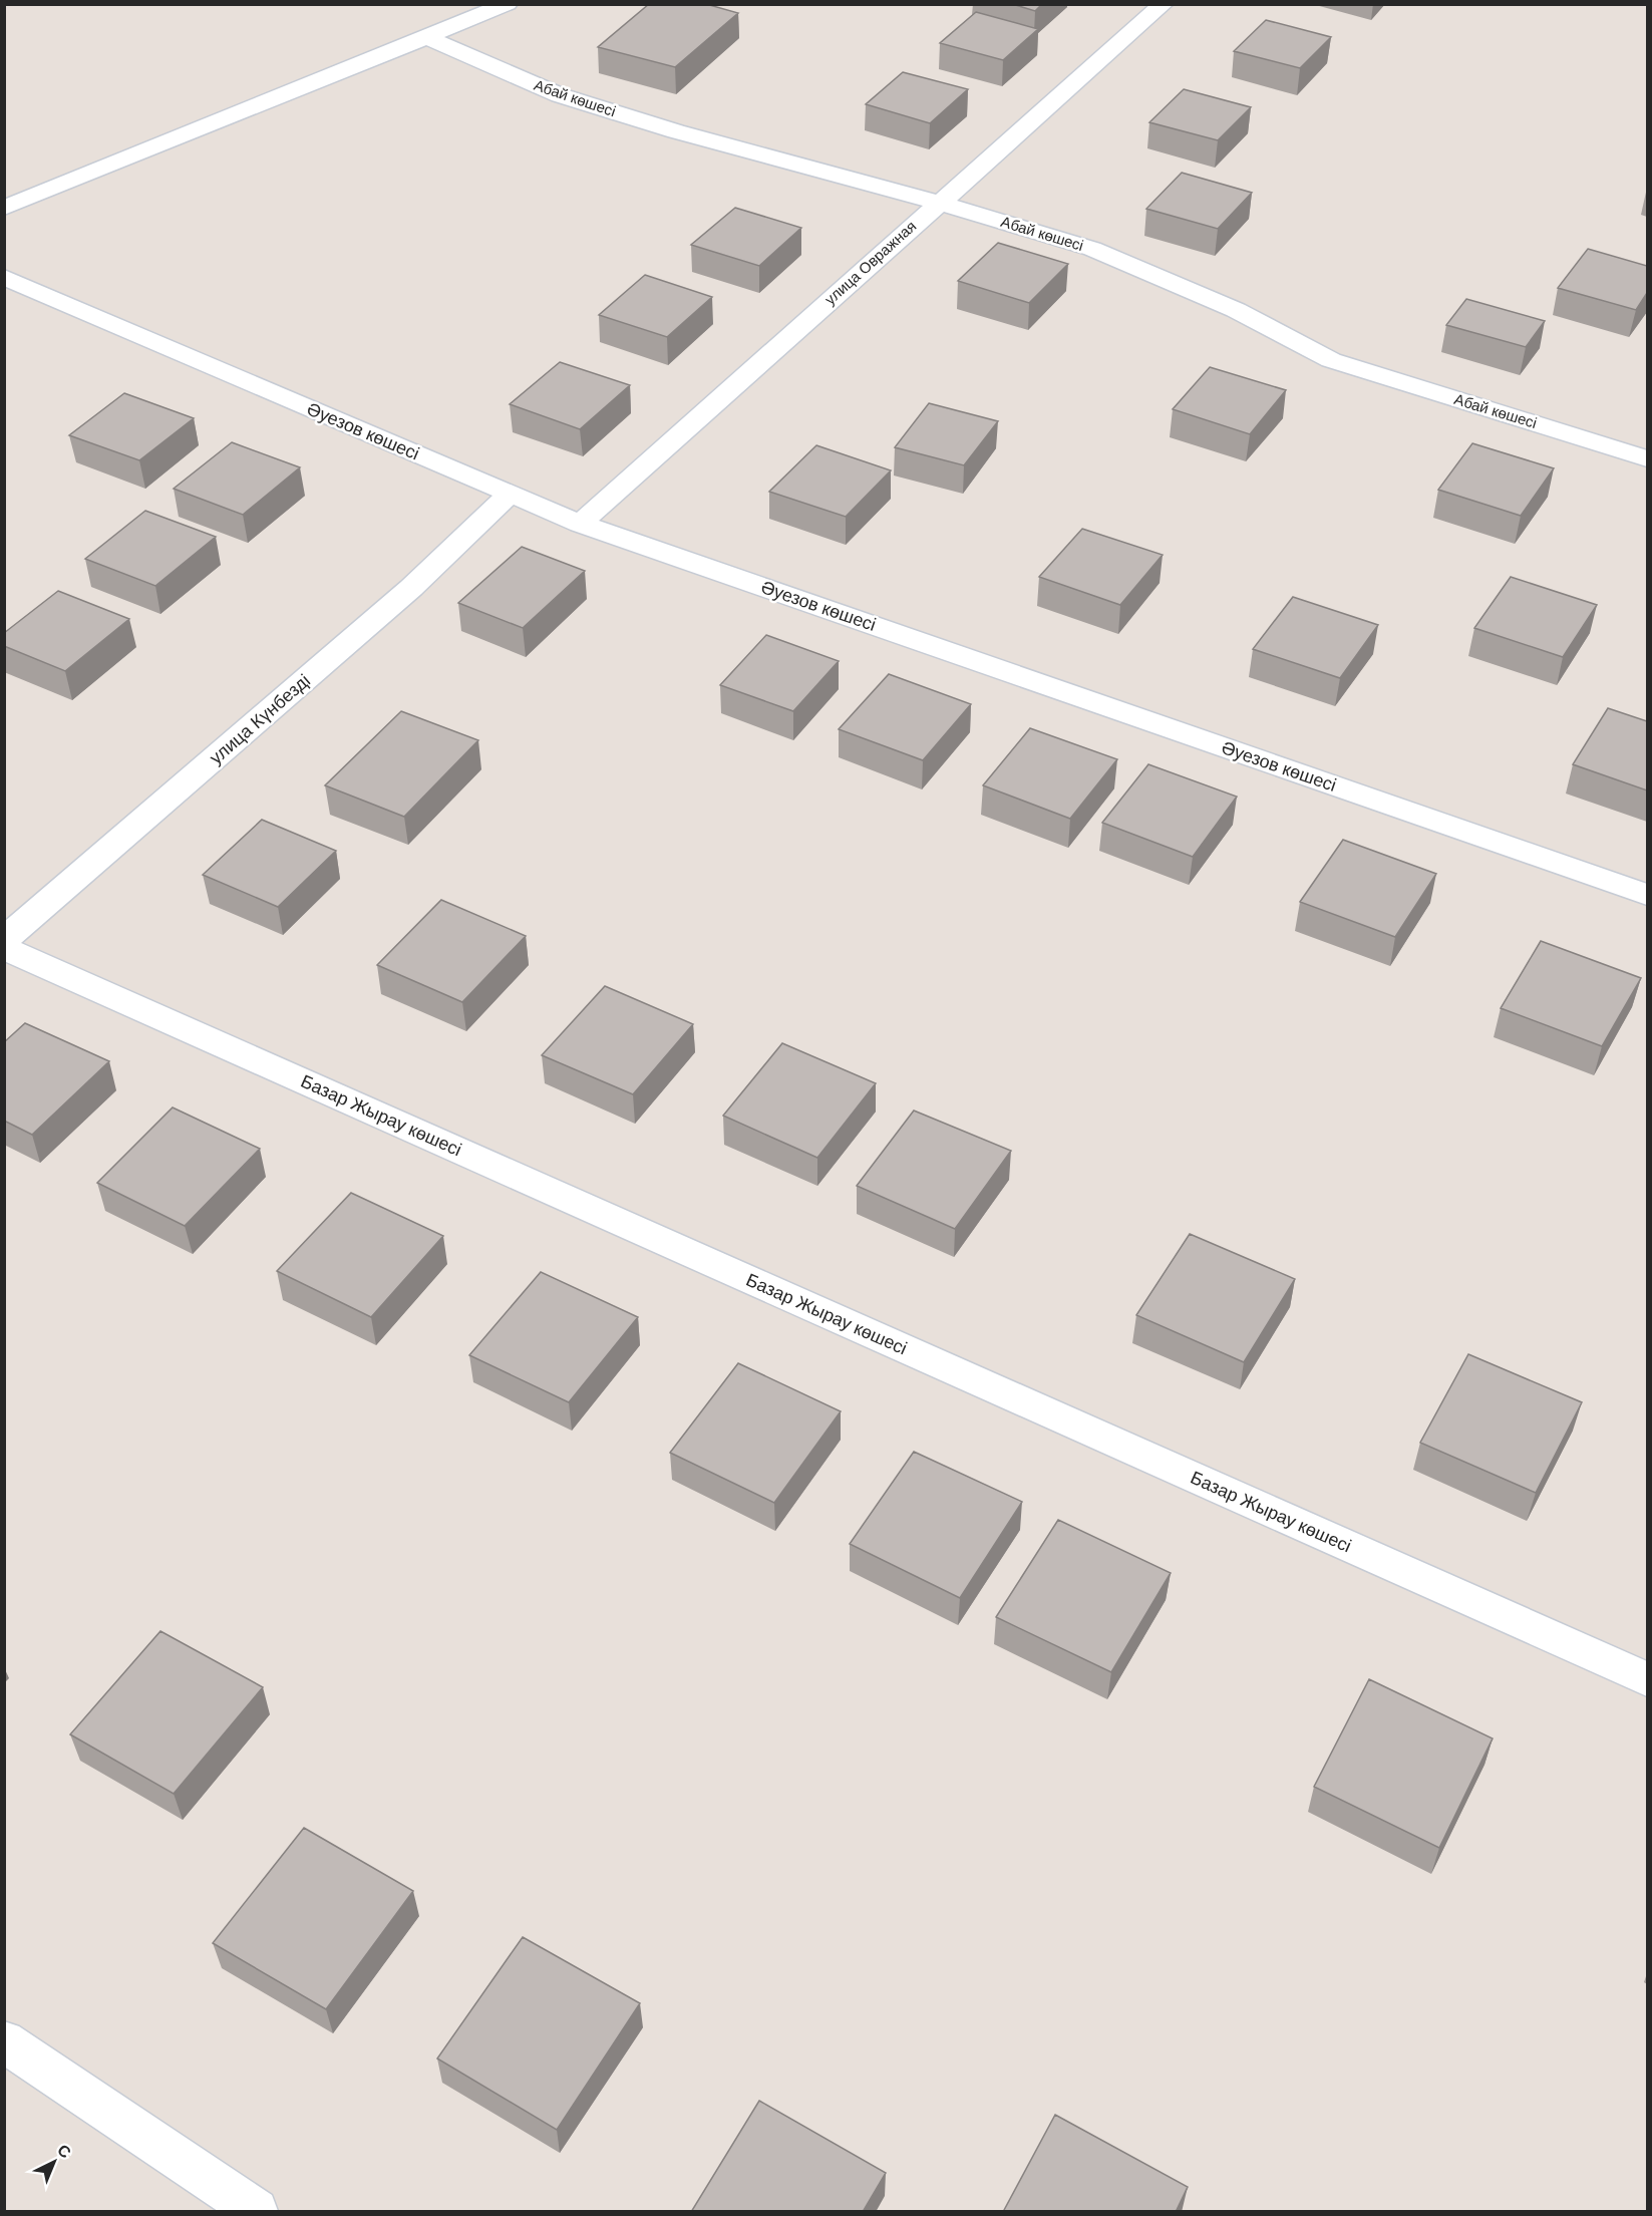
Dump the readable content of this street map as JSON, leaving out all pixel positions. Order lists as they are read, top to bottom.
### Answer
{
  "streets": {
    "street": [
      "Абай көшесі",
      "улица Овражная",
      "Әуезов көшесі",
      "улица Күнбезді",
      "Базар Жырау көшесі"
    ]
  },
  "crossings": [
    ["Абай көшесі", "улица Овражная"],
    ["улица Овражная", "Әуезов көшесі"],
    ["Әуезов көшесі", "улица Күнбезді"]
  ],
  "north": "top right"
}
